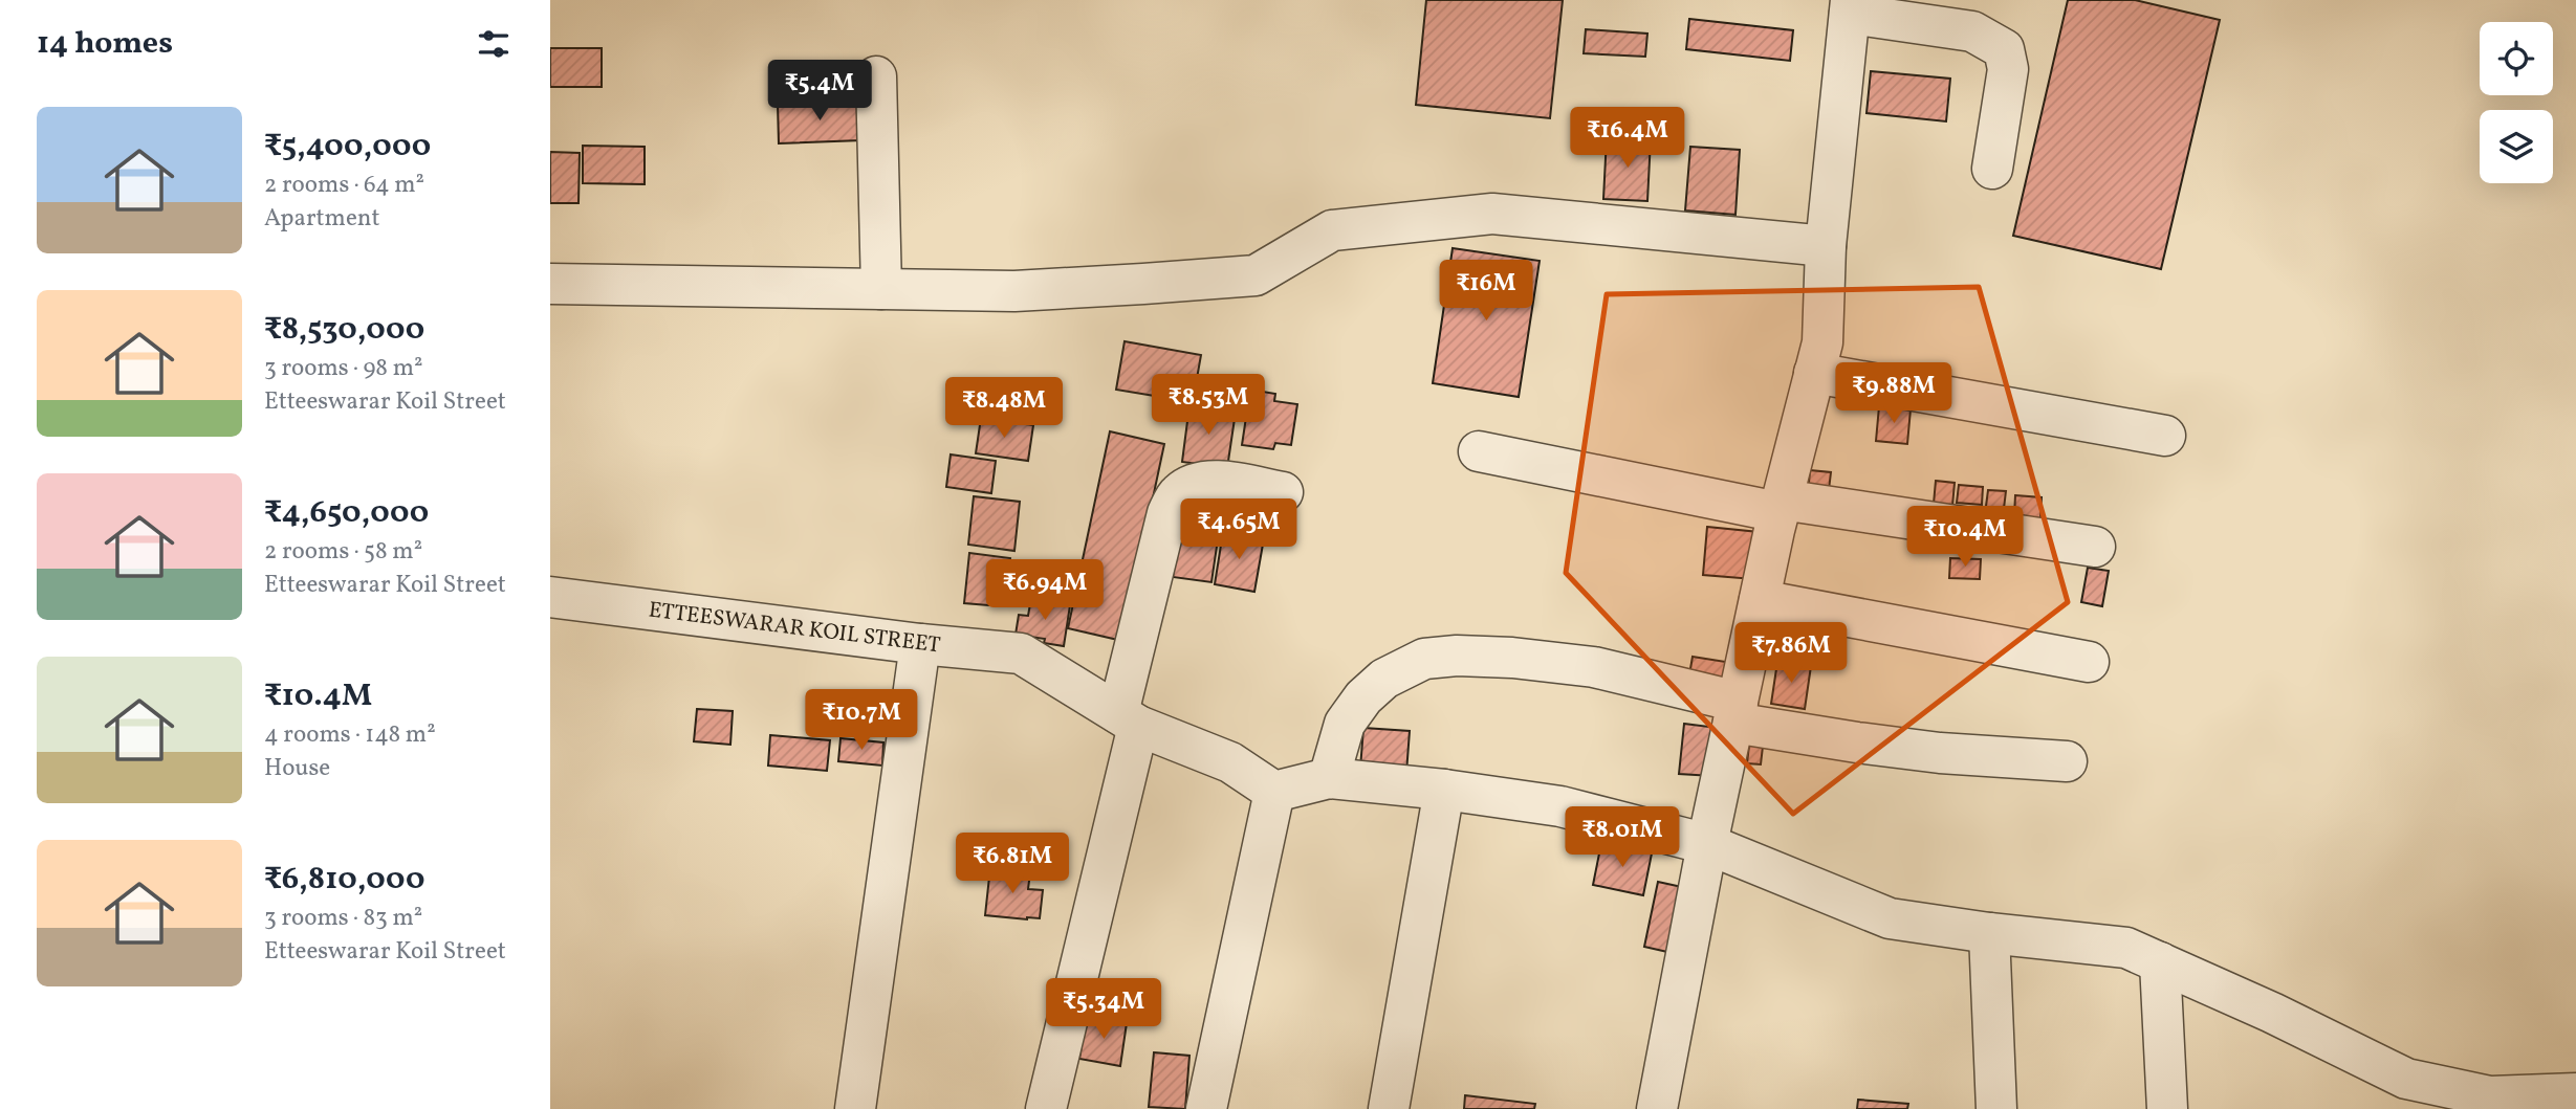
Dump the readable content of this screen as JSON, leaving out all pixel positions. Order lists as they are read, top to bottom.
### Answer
{
  "streets": {
    "street": ["ETTEESWARAR KOIL STREET"]
  },
  "page": {
    "heading": "14 homes",
    "price": [
      "₹5.4M",
      "₹16.4M",
      "₹16M",
      "₹9.88M",
      "₹8.53M",
      "₹8.48M",
      "₹4.65M",
      "₹10.4M",
      "₹6.94M",
      "₹7.86M",
      "₹10.7M",
      "₹8.01M",
      "₹6.81M",
      "₹5.34M"
    ],
    "list": [
      {
        "name": "₹5,400,000",
        "note": "2 rooms · 64 m² · Apartment"
      },
      {
        "name": "₹8,530,000",
        "note": "3 rooms · 98 m² · Etteeswarar Koil Street"
      },
      {
        "name": "₹4,650,000",
        "note": "2 rooms · 58 m² · Etteeswarar Koil Street"
      },
      {
        "name": "₹10.4M",
        "note": "4 rooms · 148 m² · House"
      },
      {
        "name": "₹6,810,000",
        "note": "3 rooms · 83 m² · Etteeswarar Koil Street"
      }
    ]
  }
}
